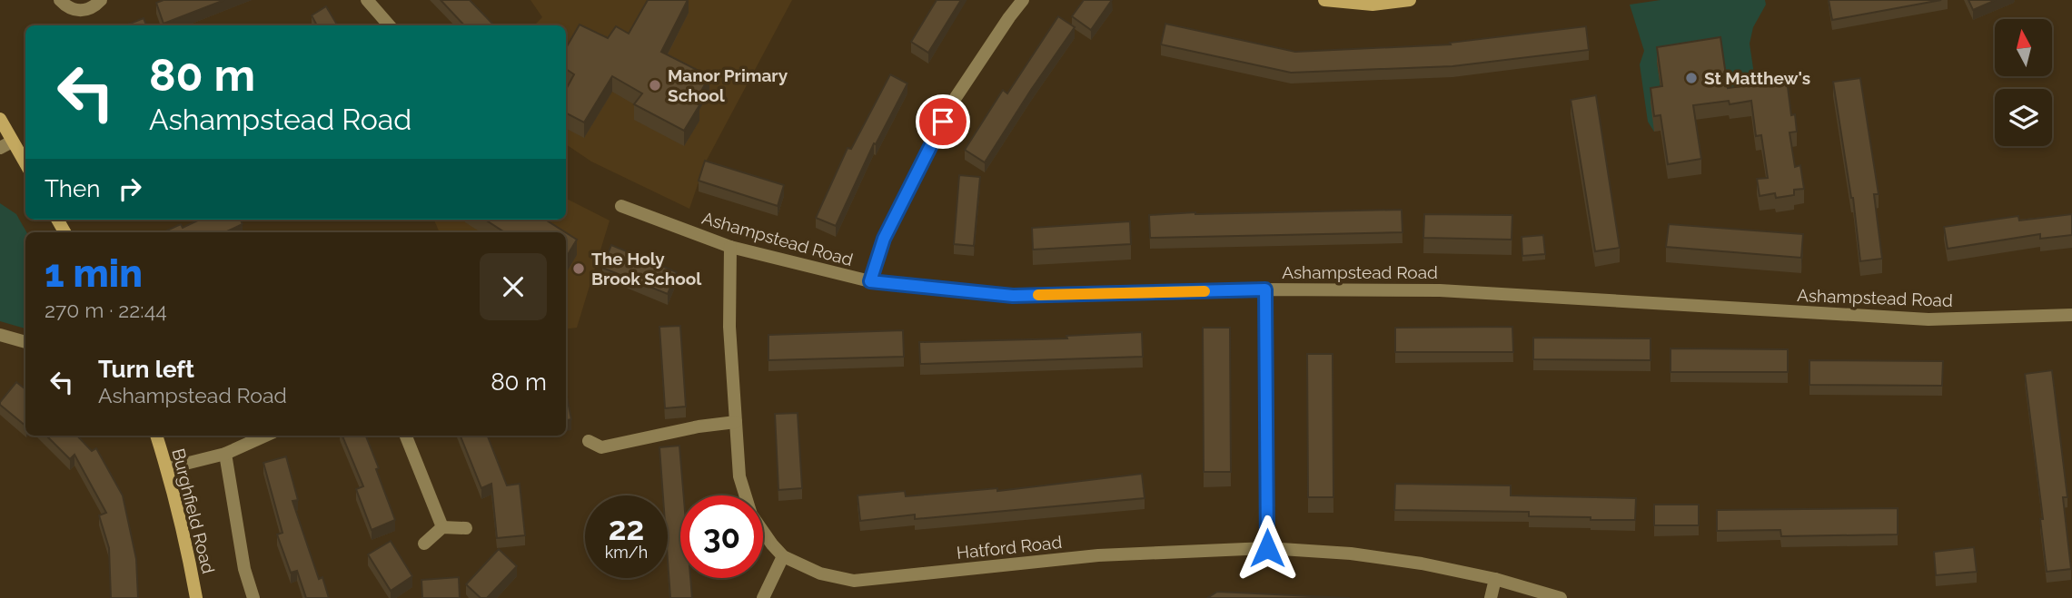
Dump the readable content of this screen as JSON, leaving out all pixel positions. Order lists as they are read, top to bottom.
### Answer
{
  "streets": {
    "street": ["Ashampstead Road", "Burghfield Road", "Hatford Road"]
  },
  "crossings": [
    ["Ashampstead Road", "Hatford Road"]
  ],
  "places": ["St Matthew's", "Manor Primary School", "The Holy Brook School"],
  "north": "top",
  "page": {
    "turn": ["80 m", "Ashampstead Road"],
    "then": "Then",
    "heading": ["1 min", "270 m · 22:44"],
    "list": [
      {
        "name": "Turn left",
        "note": "Ashampstead Road",
        "value": "80 m"
      }
    ],
    "speed": "22 km/h",
    "limit": "30"
  }
}
